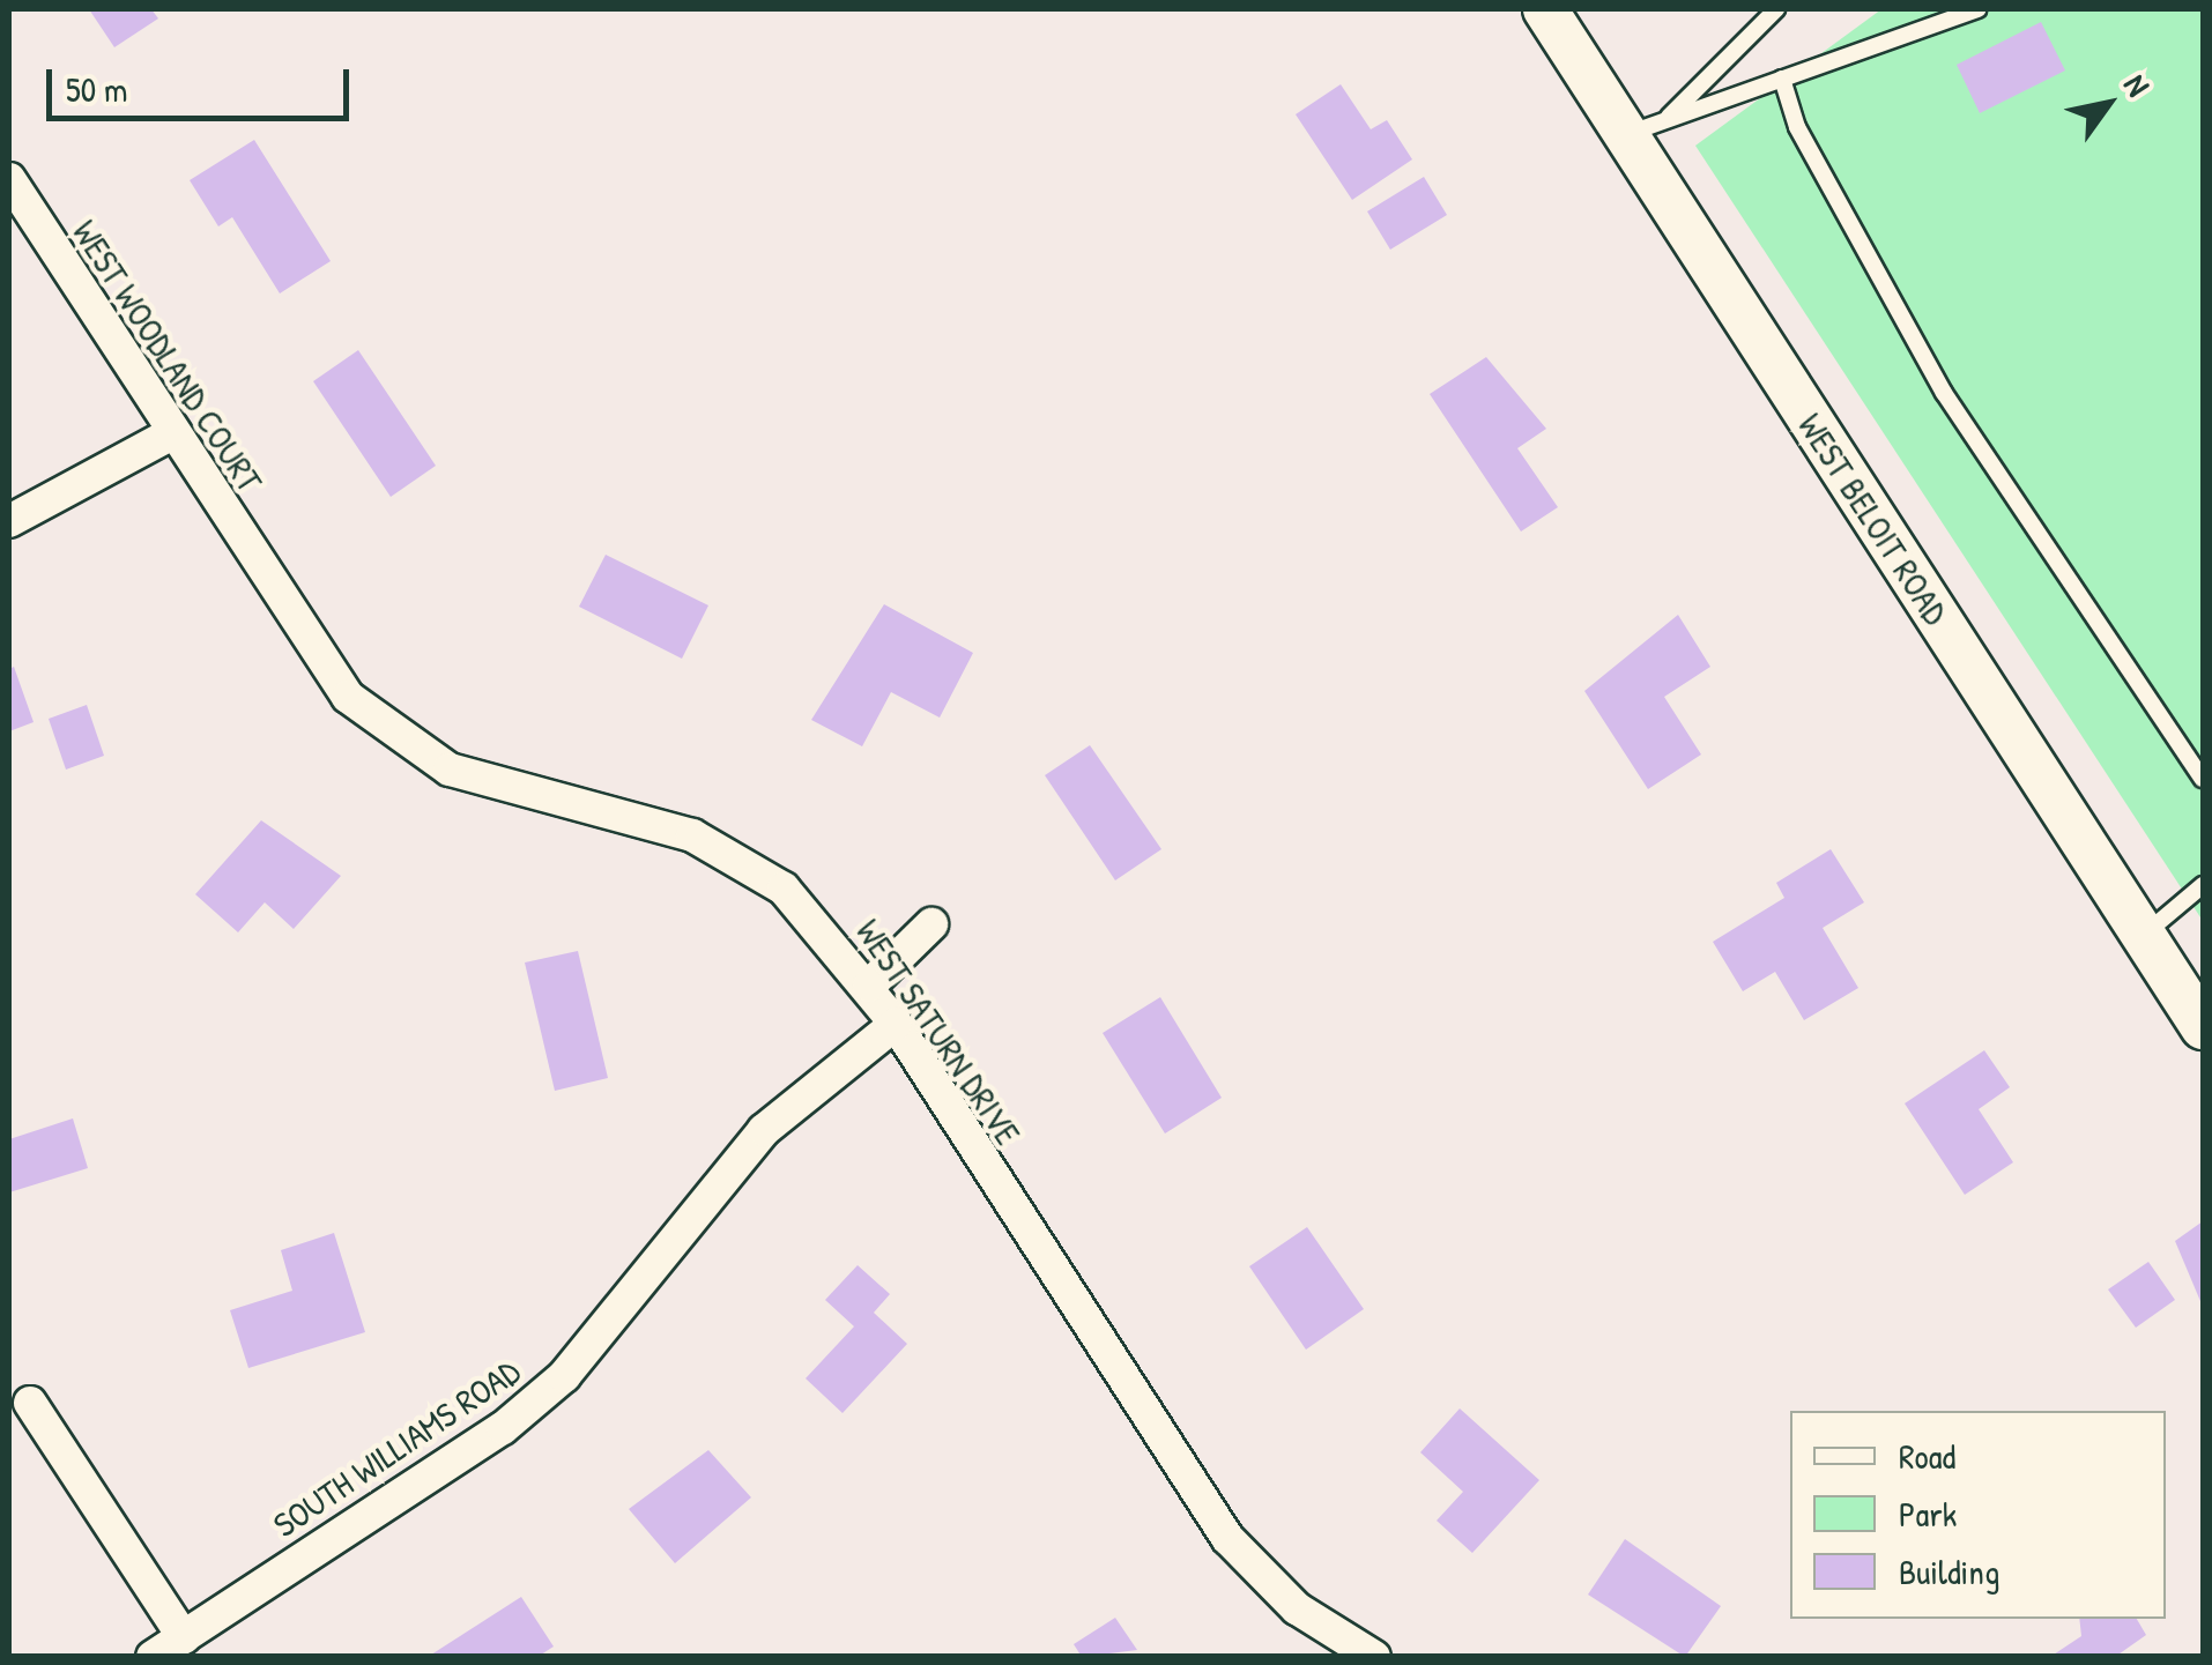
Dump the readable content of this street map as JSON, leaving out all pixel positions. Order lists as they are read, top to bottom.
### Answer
{
  "streets": {
    "main road": ["WEST BELOIT ROAD"],
    "street": ["WEST WOODLAND COURT", "WEST SATURN DRIVE", "SOUTH WILLIAMS ROAD"]
  },
  "crossings": [
    ["WEST WOODLAND COURT", "WEST SATURN DRIVE"],
    ["WEST SATURN DRIVE", "SOUTH WILLIAMS ROAD"]
  ],
  "legend": ["Road", "Park", "Building"],
  "scale_bar": "50 m",
  "north": "top right"
}
